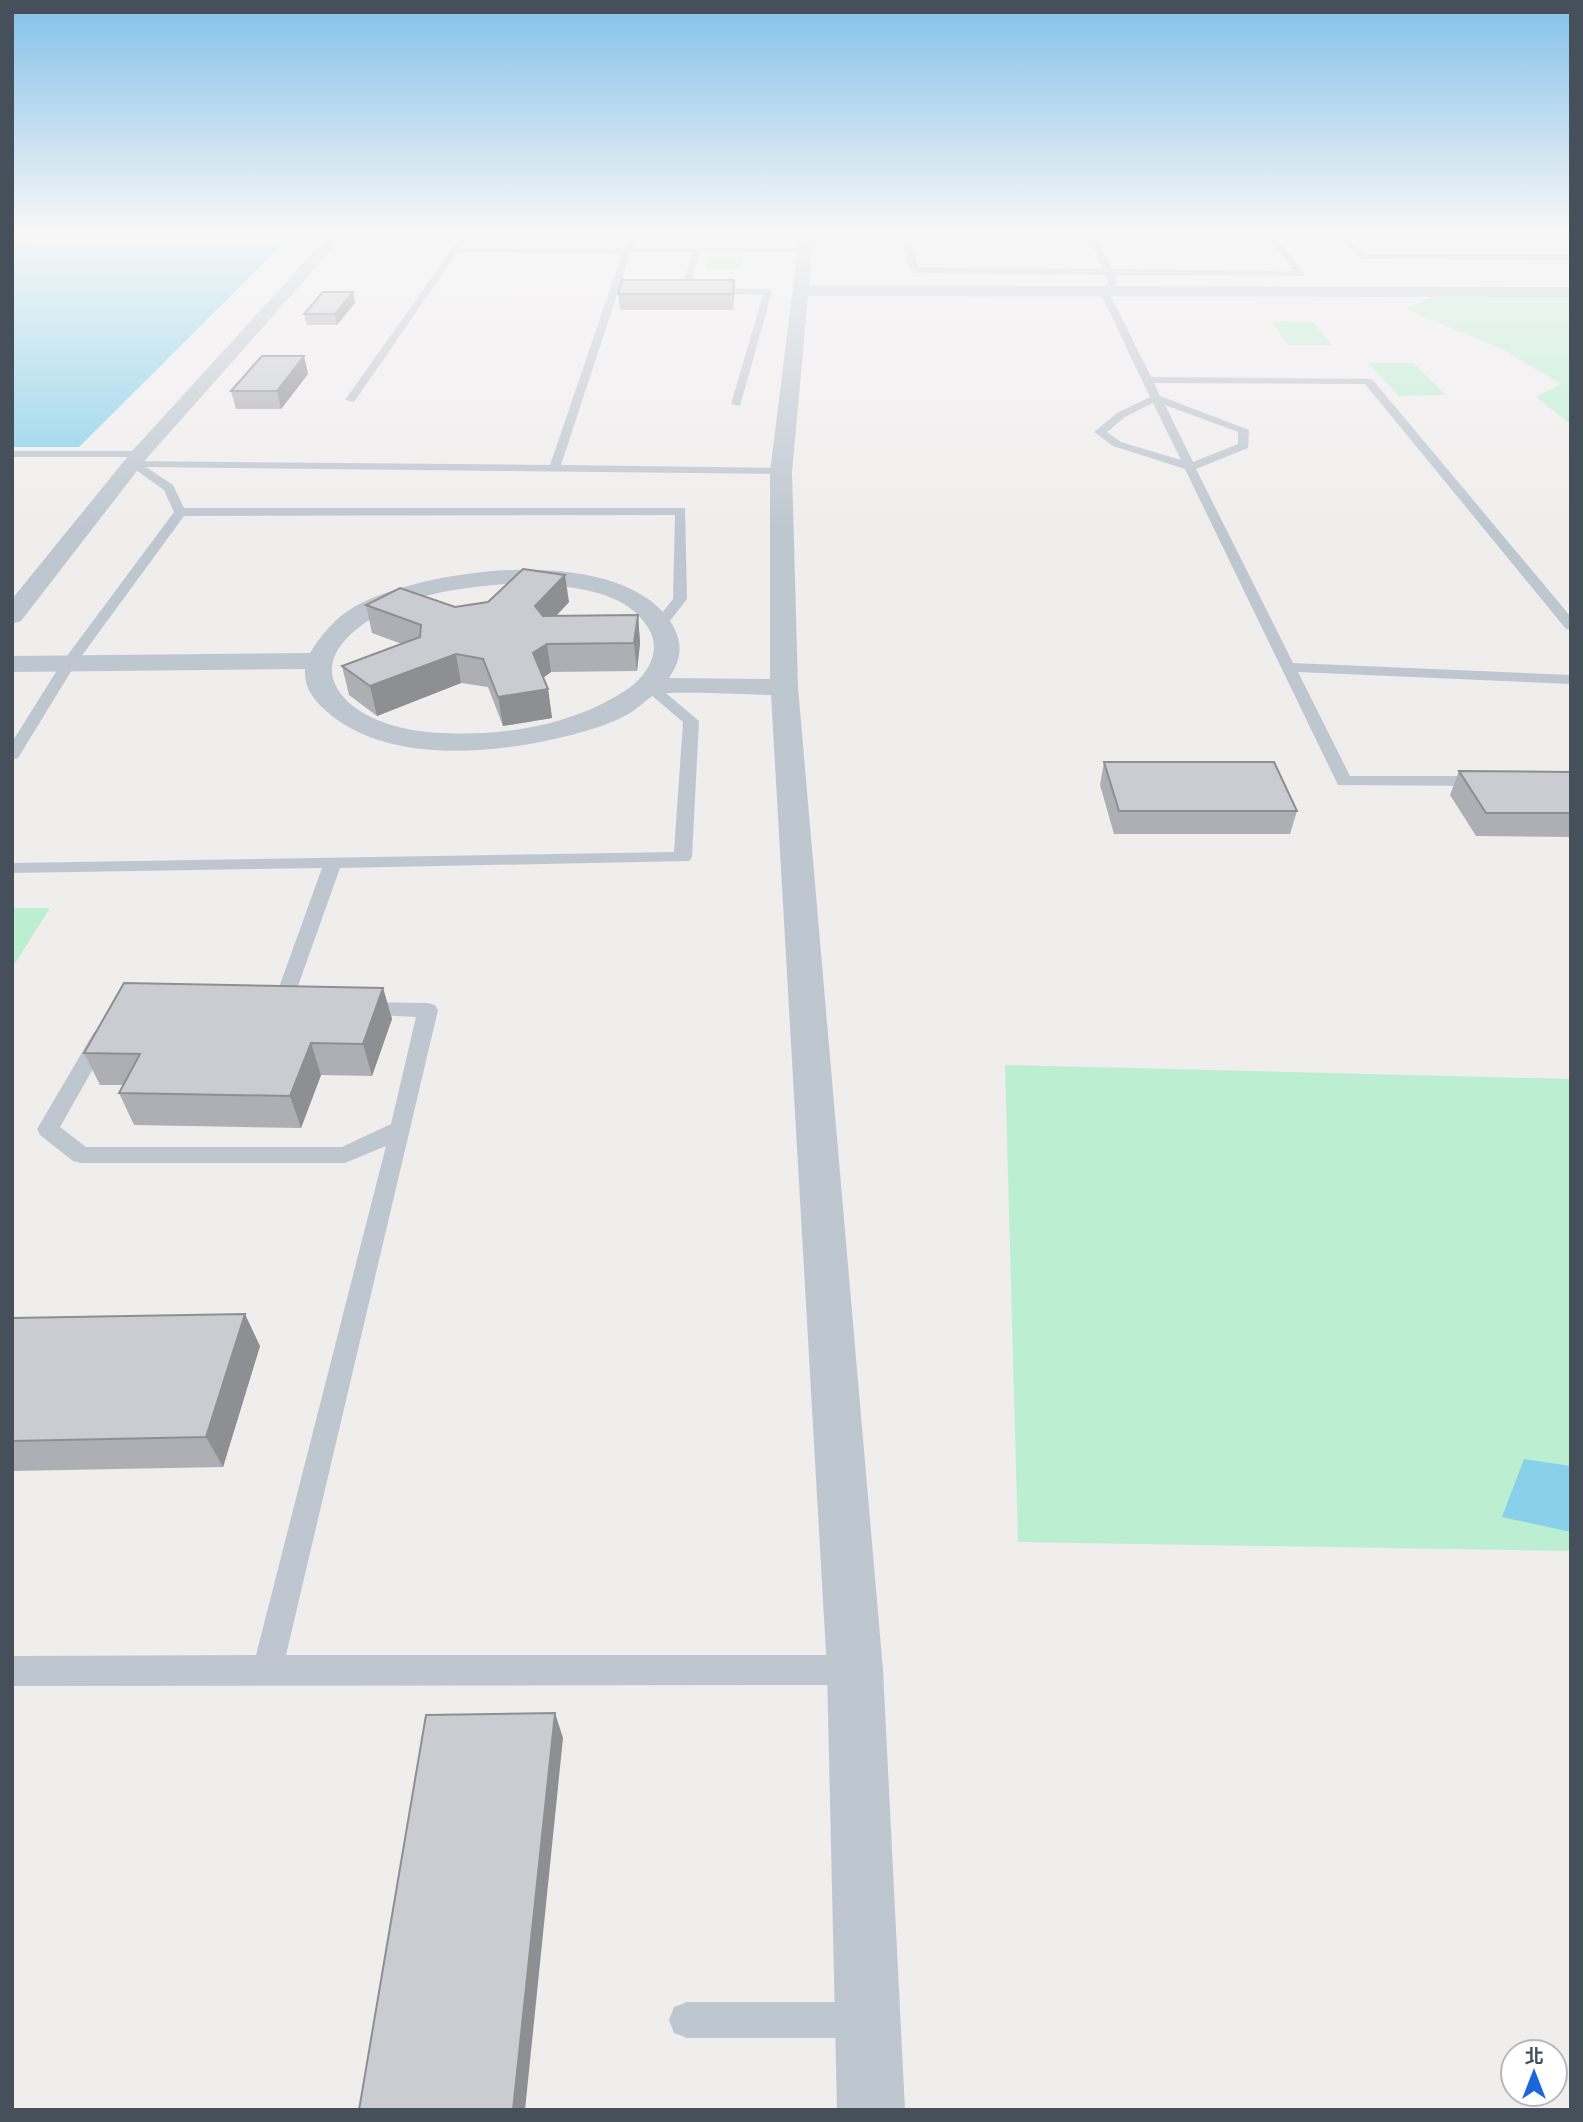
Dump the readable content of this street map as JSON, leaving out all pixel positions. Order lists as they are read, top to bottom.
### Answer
{
  "north": "top"
}
